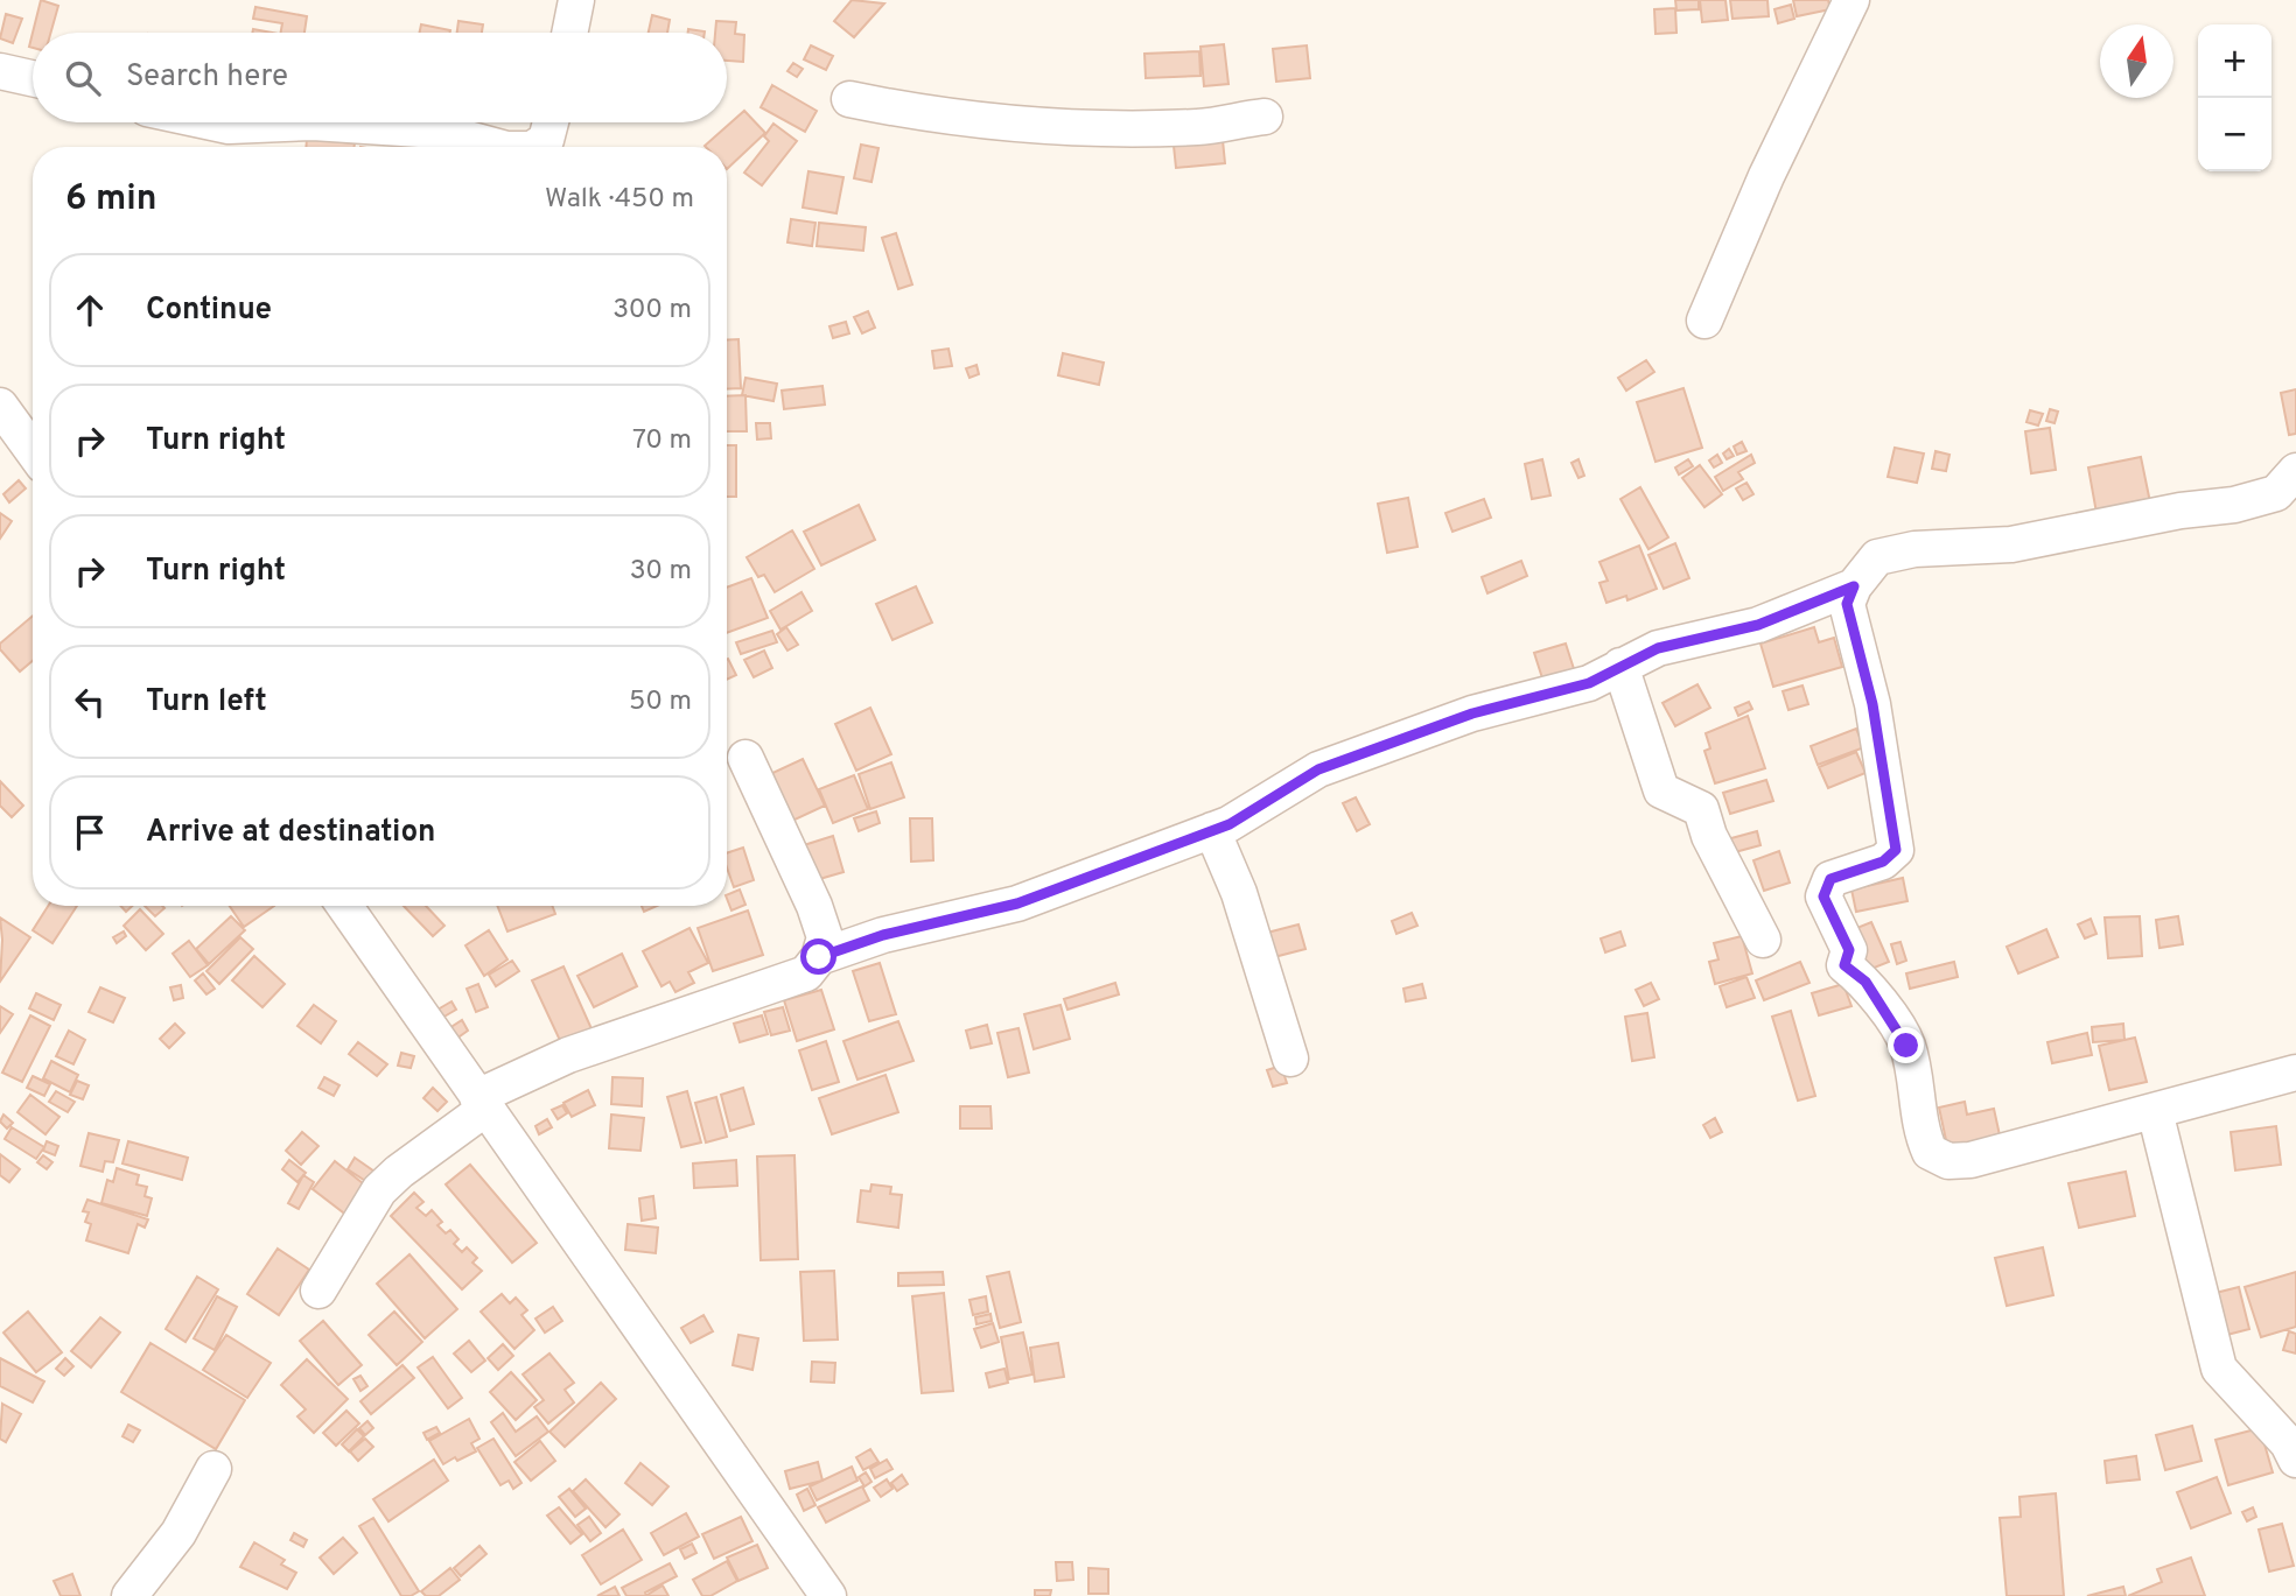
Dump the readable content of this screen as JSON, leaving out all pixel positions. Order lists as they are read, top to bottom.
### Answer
{
  "north": "top",
  "page": {
    "map_buttons": ["+", "−"],
    "search": "Search here",
    "heading": ["6 min", "Walk · 450 m"],
    "list": [
      ["Continue", "300 m"],
      ["Turn right", "70 m"],
      ["Turn right", "30 m"],
      ["Turn left", "50 m"],
      "Arrive at destination"
    ]
  }
}
